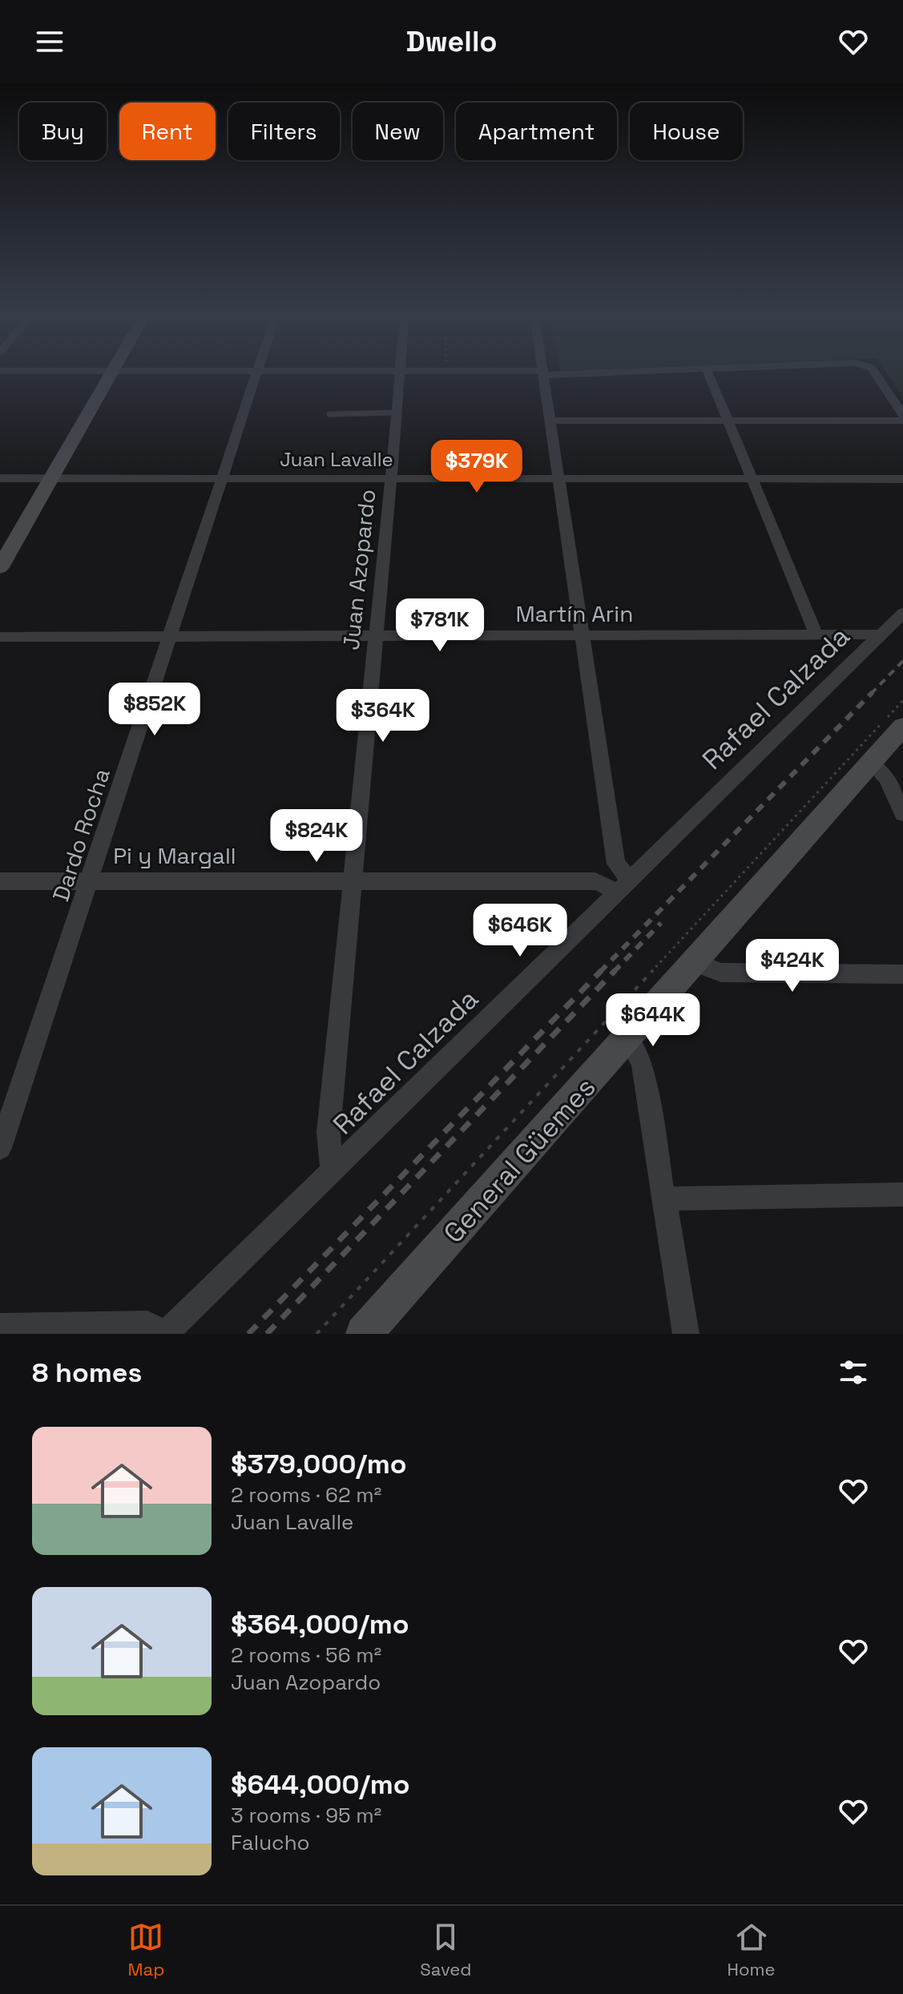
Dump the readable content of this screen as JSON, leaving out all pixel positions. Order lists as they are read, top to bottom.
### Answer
{
  "streets": {
    "street": [
      "Juan Lavalle",
      "Juan Azopardo",
      "Martín Arin",
      "Rafael Calzada",
      "Dardo Rocha",
      "Pi y Margall",
      "General Güemes"
    ]
  },
  "crossings": [
    ["Juan Lavalle", "Juan Azopardo"],
    ["Juan Lavalle", "Dardo Rocha"],
    ["Juan Azopardo", "Martín Arin"],
    ["Juan Azopardo", "Rafael Calzada"],
    ["Juan Azopardo", "Pi y Margall"],
    ["Martín Arin", "Rafael Calzada"],
    ["Martín Arin", "Dardo Rocha"],
    ["Rafael Calzada", "Pi y Margall"],
    ["Dardo Rocha", "Pi y Margall"]
  ],
  "page": {
    "header": "Dwello",
    "chip": [
      "Buy",
      "Rent",
      "Filters",
      "New",
      "Apartment",
      "House"
    ],
    "price": [
      "$379K",
      "$781K",
      "$852K",
      "$364K",
      "$824K",
      "$646K",
      "$424K",
      "$644K"
    ],
    "heading": "8 homes",
    "list": [
      {
        "name": "$379,000/mo",
        "note": "2 rooms · 62 m² · Juan Lavalle"
      },
      {
        "name": "$364,000/mo",
        "note": "2 rooms · 56 m² · Juan Azopardo"
      },
      {
        "name": "$644,000/mo",
        "note": "3 rooms · 95 m² · Falucho"
      }
    ],
    "tabs": ["Map", "Saved", "Home"]
  }
}
